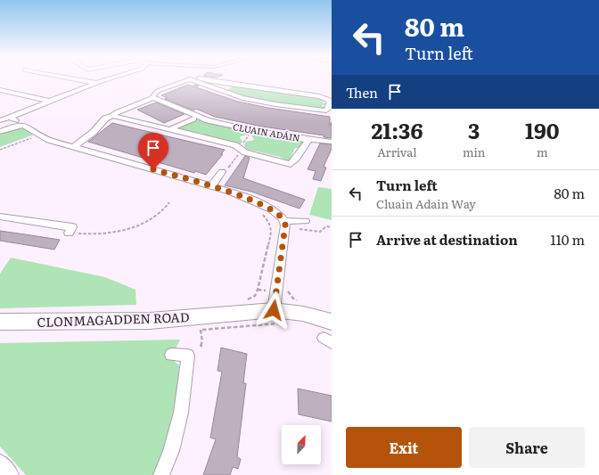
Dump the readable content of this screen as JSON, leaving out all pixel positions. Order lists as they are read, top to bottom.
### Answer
{
  "streets": {
    "street": ["CLUAIN ADÁIN", "CLONMAGADDEN ROAD"]
  },
  "north": "top right",
  "page": {
    "turn": ["80 m", "Turn left"],
    "then": "Then",
    "eta": [
      "21:36",
      "Arrival",
      "3",
      "min",
      "190",
      "m"
    ],
    "list": [
      {
        "name": "Turn left",
        "note": "Cluain Adain Way",
        "value": "80 m"
      },
      {
        "name": "Arrive at destination",
        "value": "110 m"
      }
    ],
    "buttons": ["Exit", "Share"]
  }
}
